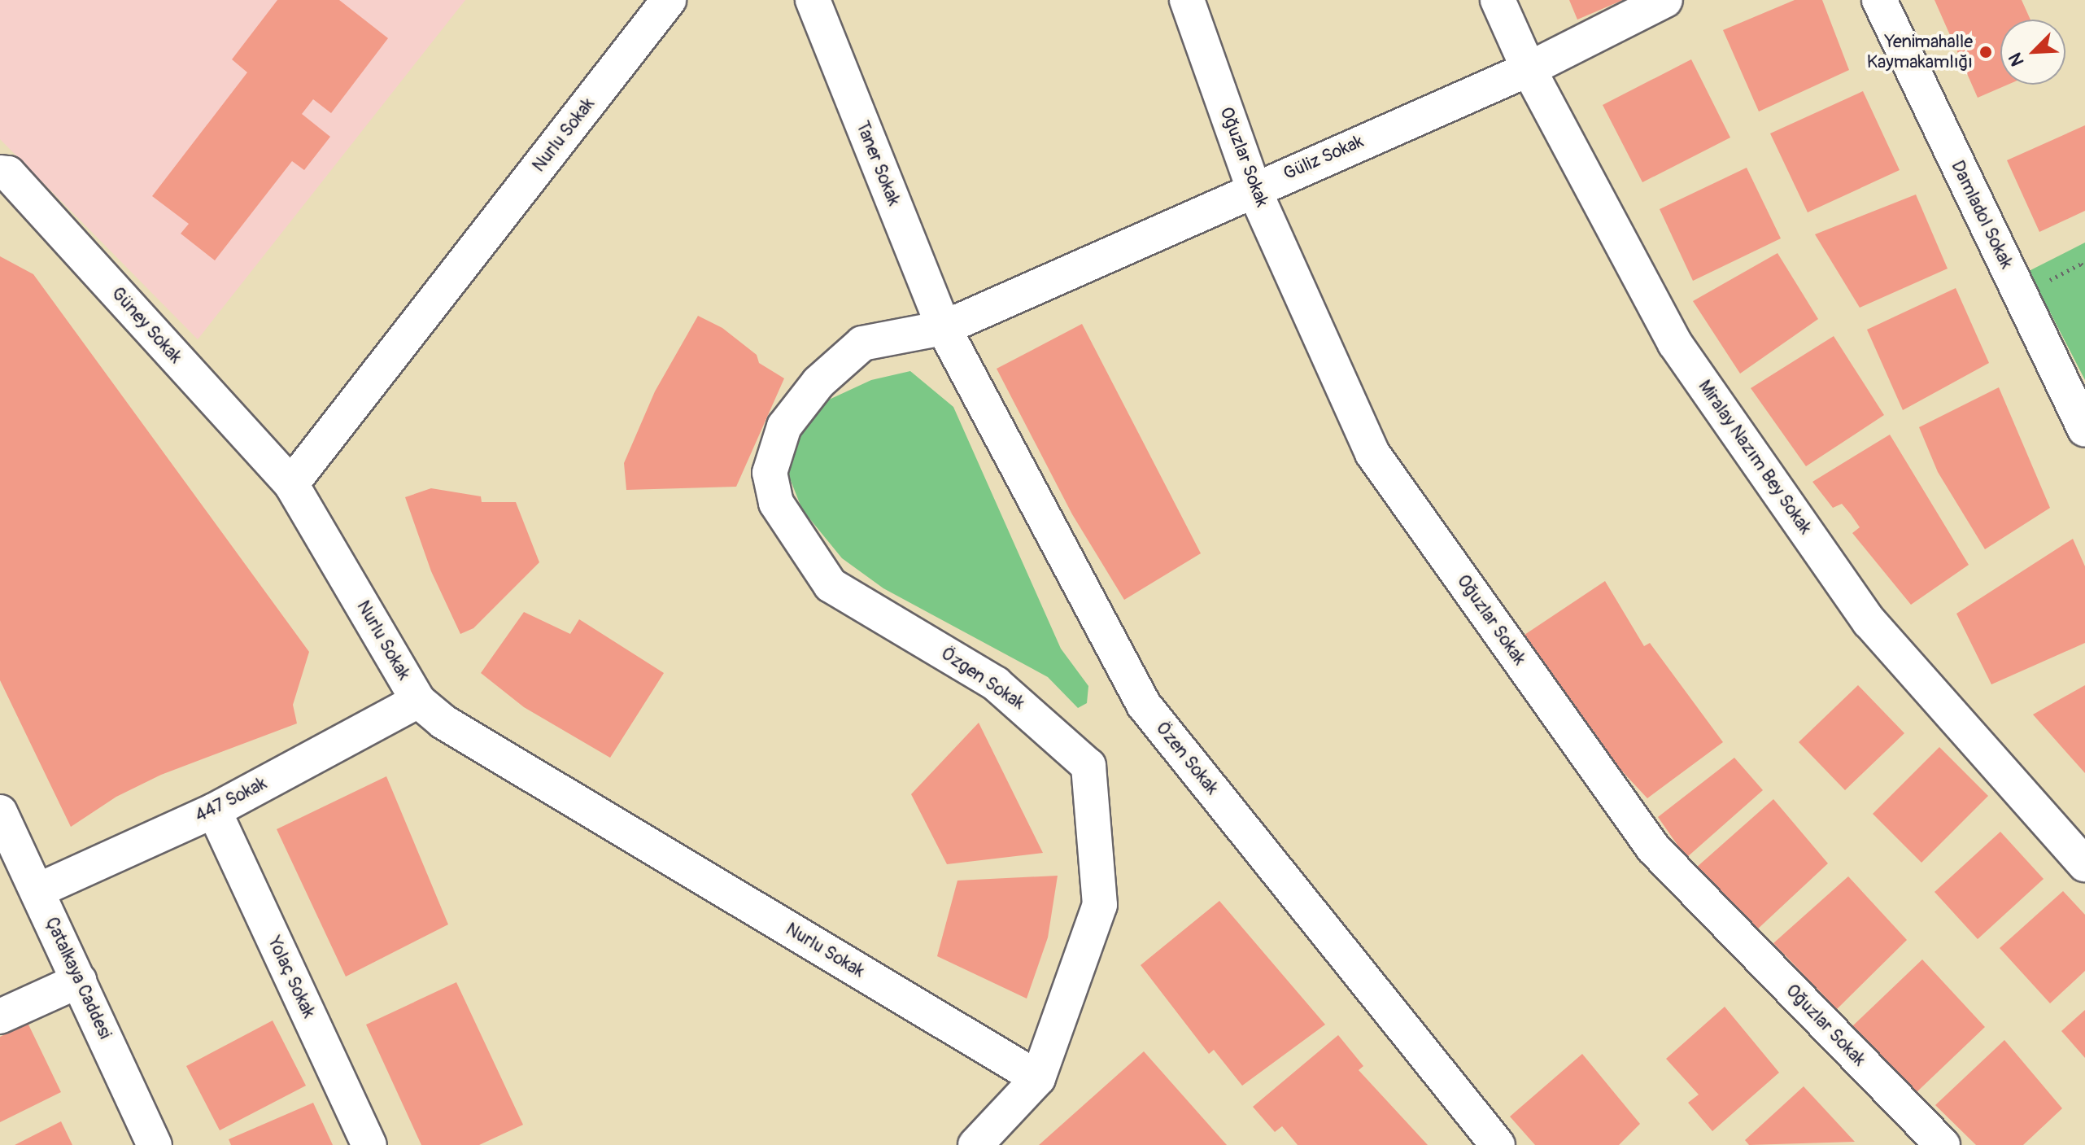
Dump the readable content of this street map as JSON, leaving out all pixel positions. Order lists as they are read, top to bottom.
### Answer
{
  "streets": {
    "street": [
      "Nurlu Sokak",
      "Oğuzlar Sokak",
      "Güliz Sokak",
      "Taner Sokak",
      "Damladol Sokak",
      "Güney Sokak",
      "Miralay Nazım Bey Sokak",
      "Özgen Sokak",
      "Özen Sokak",
      "447 Sokak",
      "Yolaç Sokak",
      "Çatalkaya Caddesi"
    ]
  },
  "crossings": [
    ["Nurlu Sokak", "Güney Sokak"],
    ["Nurlu Sokak", "Özgen Sokak"],
    ["Nurlu Sokak", "447 Sokak"],
    ["Oğuzlar Sokak", "Güliz Sokak"],
    ["Güliz Sokak", "Taner Sokak"],
    ["Güliz Sokak", "Miralay Nazım Bey Sokak"],
    ["Güliz Sokak", "Özgen Sokak"],
    ["Güliz Sokak", "Özen Sokak"],
    ["Taner Sokak", "Özgen Sokak"],
    ["Taner Sokak", "Özen Sokak"],
    ["Özgen Sokak", "Özen Sokak"],
    ["447 Sokak", "Yolaç Sokak"],
    ["447 Sokak", "Çatalkaya Caddesi"]
  ],
  "places": ["Yenimahalle Kaymakamlığı"],
  "north": "bottom left"
}
